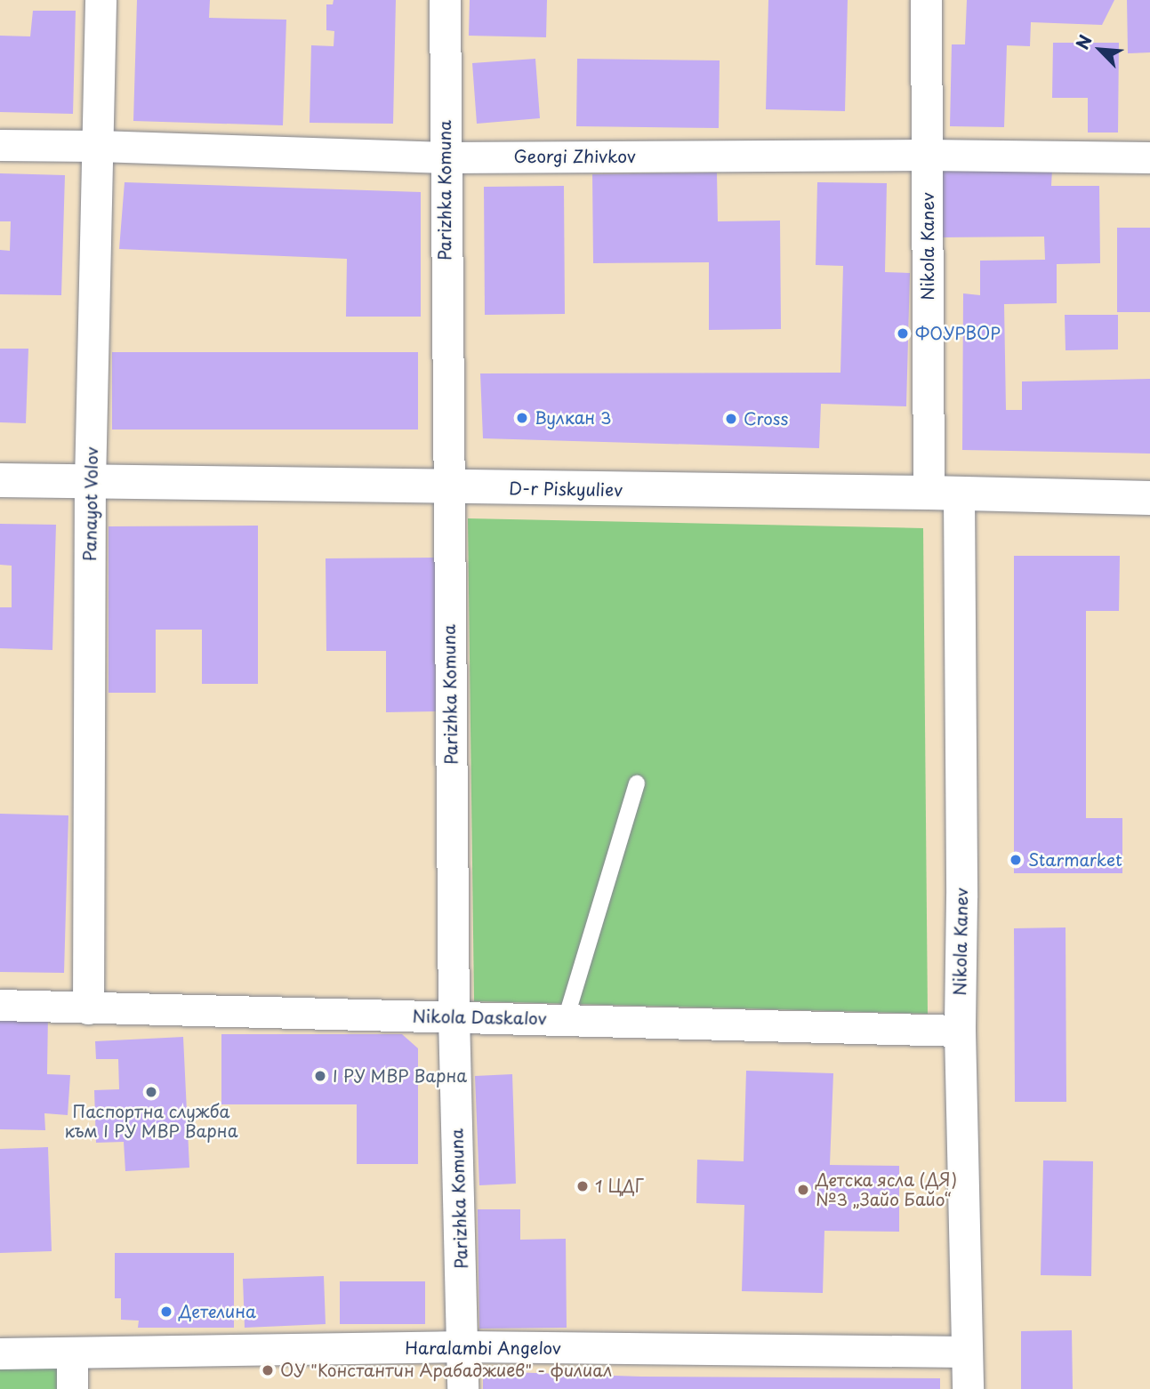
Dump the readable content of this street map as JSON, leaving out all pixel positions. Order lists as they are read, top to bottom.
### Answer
{
  "streets": {
    "street": [
      "Georgi Zhivkov",
      "Parizhka Komuna",
      "Nikola Kanev",
      "D-r Piskyuliev",
      "Panayot Volov",
      "Nikola Daskalov",
      "Haralambi Angelov"
    ]
  },
  "crossings": [
    ["Georgi Zhivkov", "Parizhka Komuna"],
    ["Georgi Zhivkov", "Nikola Kanev"],
    ["Georgi Zhivkov", "Panayot Volov"],
    ["Parizhka Komuna", "D-r Piskyuliev"],
    ["Parizhka Komuna", "Nikola Daskalov"],
    ["Parizhka Komuna", "Haralambi Angelov"],
    ["Nikola Kanev", "D-r Piskyuliev"],
    ["Nikola Kanev", "Nikola Daskalov"],
    ["Nikola Kanev", "Haralambi Angelov"],
    ["D-r Piskyuliev", "Panayot Volov"],
    ["Panayot Volov", "Nikola Daskalov"]
  ],
  "places": [
    "ФОУРВОР",
    "Вулкан 3",
    "Cross",
    "Starmarket",
    "I РУ МВР Варна",
    "Паспортна служба към I РУ МВР Варна",
    "1 ЦДГ",
    "Детска ясла (ДЯ) №3 „Зайо Байо“",
    "Детелина",
    "ОУ \"Константин Арабаджиев\" - филиал"
  ],
  "north": "top left"
}
